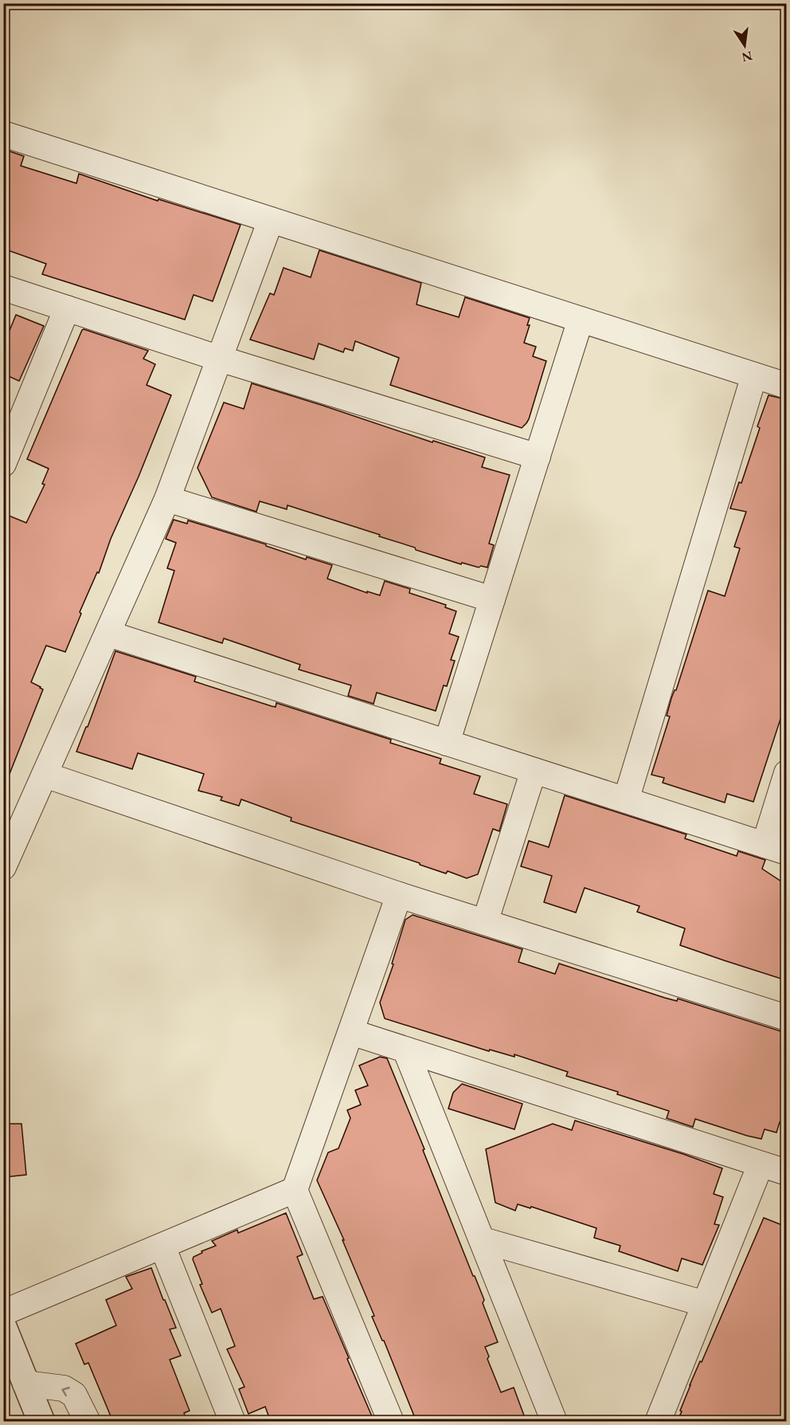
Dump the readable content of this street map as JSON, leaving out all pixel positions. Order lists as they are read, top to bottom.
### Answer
{
  "north": "bottom"
}
